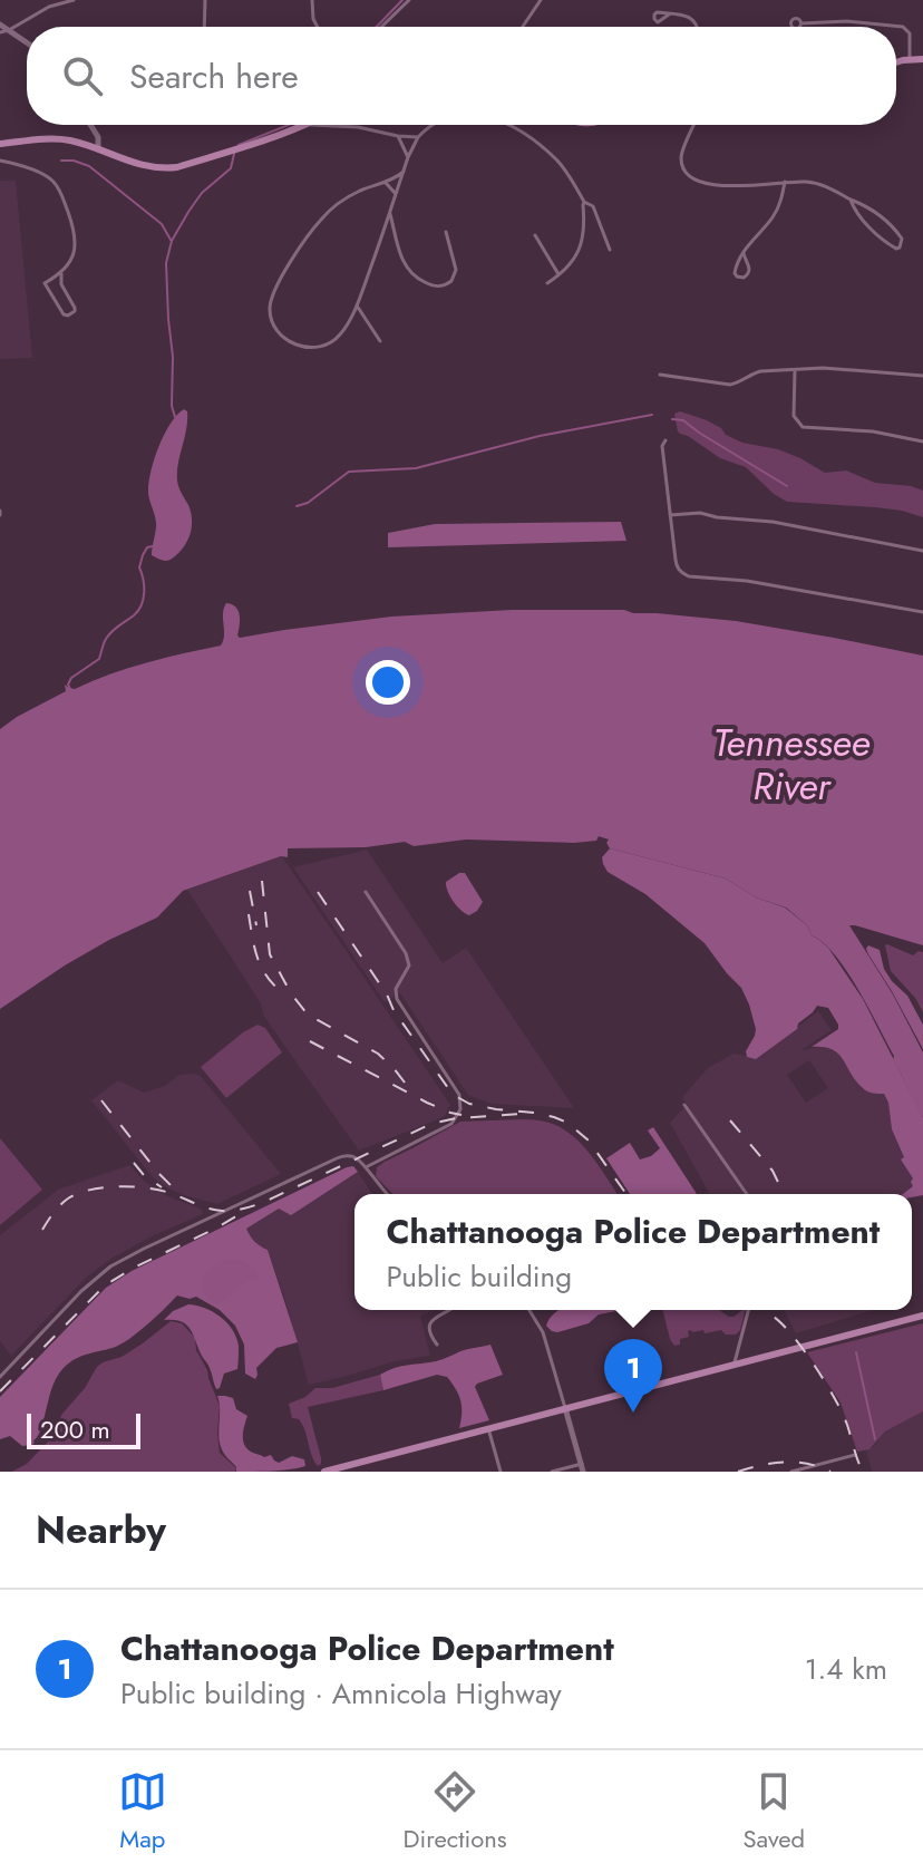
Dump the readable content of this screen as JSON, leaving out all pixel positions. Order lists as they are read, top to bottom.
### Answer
{
  "water": ["Tennessee River"],
  "scale_bar": "200 m",
  "page": {
    "search": "Search here",
    "popup": ["Chattanooga Police Department", "Public building"],
    "pins": "1",
    "scale": "200 m",
    "heading": "Nearby",
    "list": [
      {
        "mark": "1",
        "name": "Chattanooga Police Department",
        "note": "Public building · Amnicola Highway",
        "value": "1.4 km"
      }
    ],
    "nav": ["Map", "Directions", "Saved"]
  }
}
